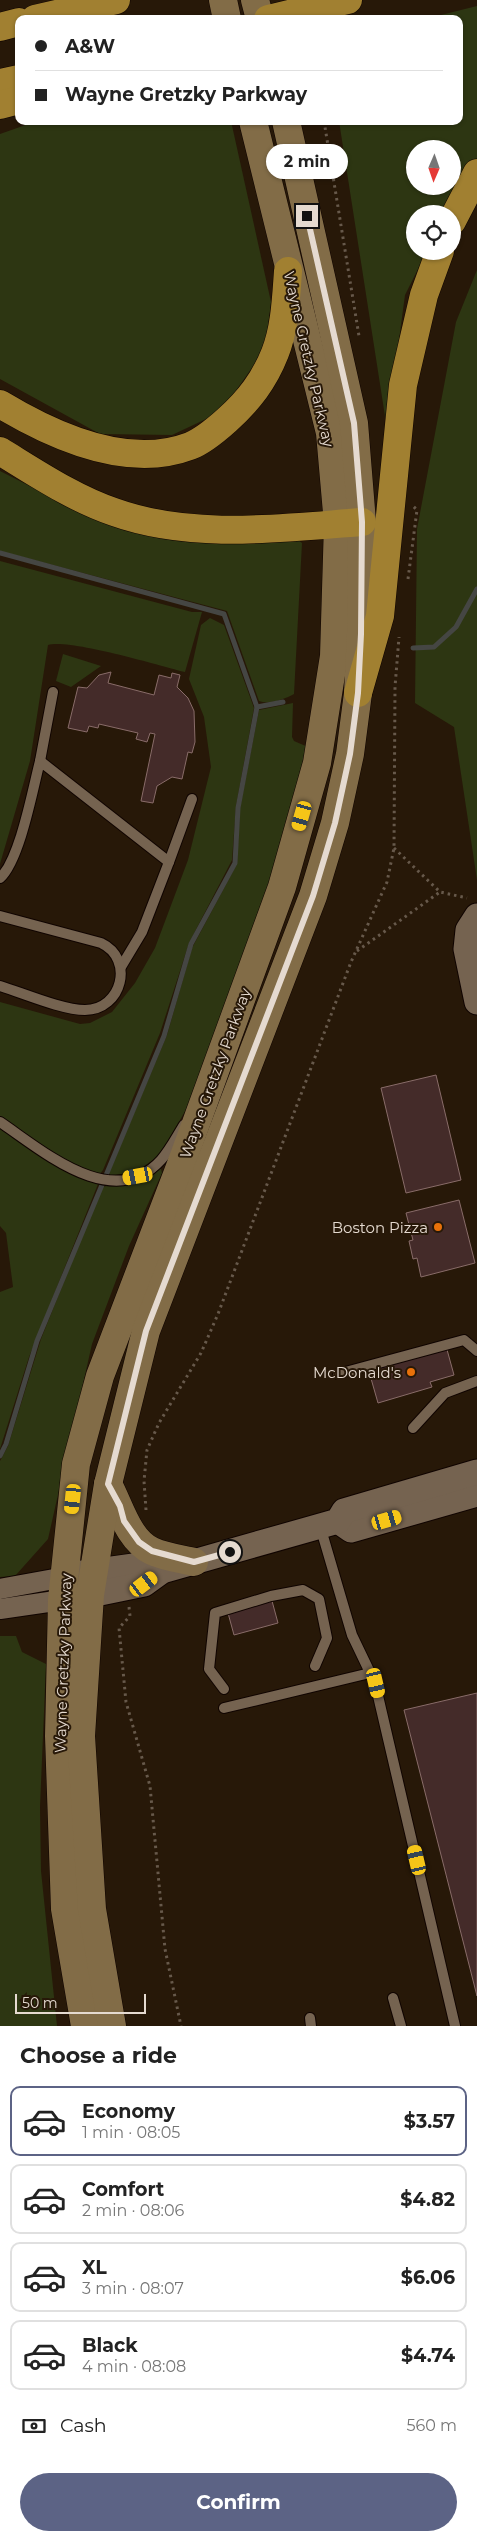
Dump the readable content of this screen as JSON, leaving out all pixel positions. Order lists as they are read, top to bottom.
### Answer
{
  "streets": {
    "main road": ["Wayne Gretzky Parkway"]
  },
  "places": ["Boston Pizza", "McDonald's"],
  "scale_bar": "50 m",
  "north": "bottom",
  "page": {
    "banner": ["A&W", "Wayne Gretzky Parkway"],
    "bubble": "2 min",
    "scale": "50 m",
    "heading": "Choose a ride",
    "list": [
      {
        "name": "Economy",
        "note": "1 min · 08:05",
        "value": "$3.57"
      },
      {
        "name": "Comfort",
        "note": "2 min · 08:06",
        "value": "$4.82"
      },
      {
        "name": "XL",
        "note": "3 min · 08:07",
        "value": "$6.06"
      },
      {
        "name": "Black",
        "note": "4 min · 08:08",
        "value": "$4.74"
      }
    ],
    "pay": ["Cash", "560 m"],
    "buttons": "Confirm"
  }
}
